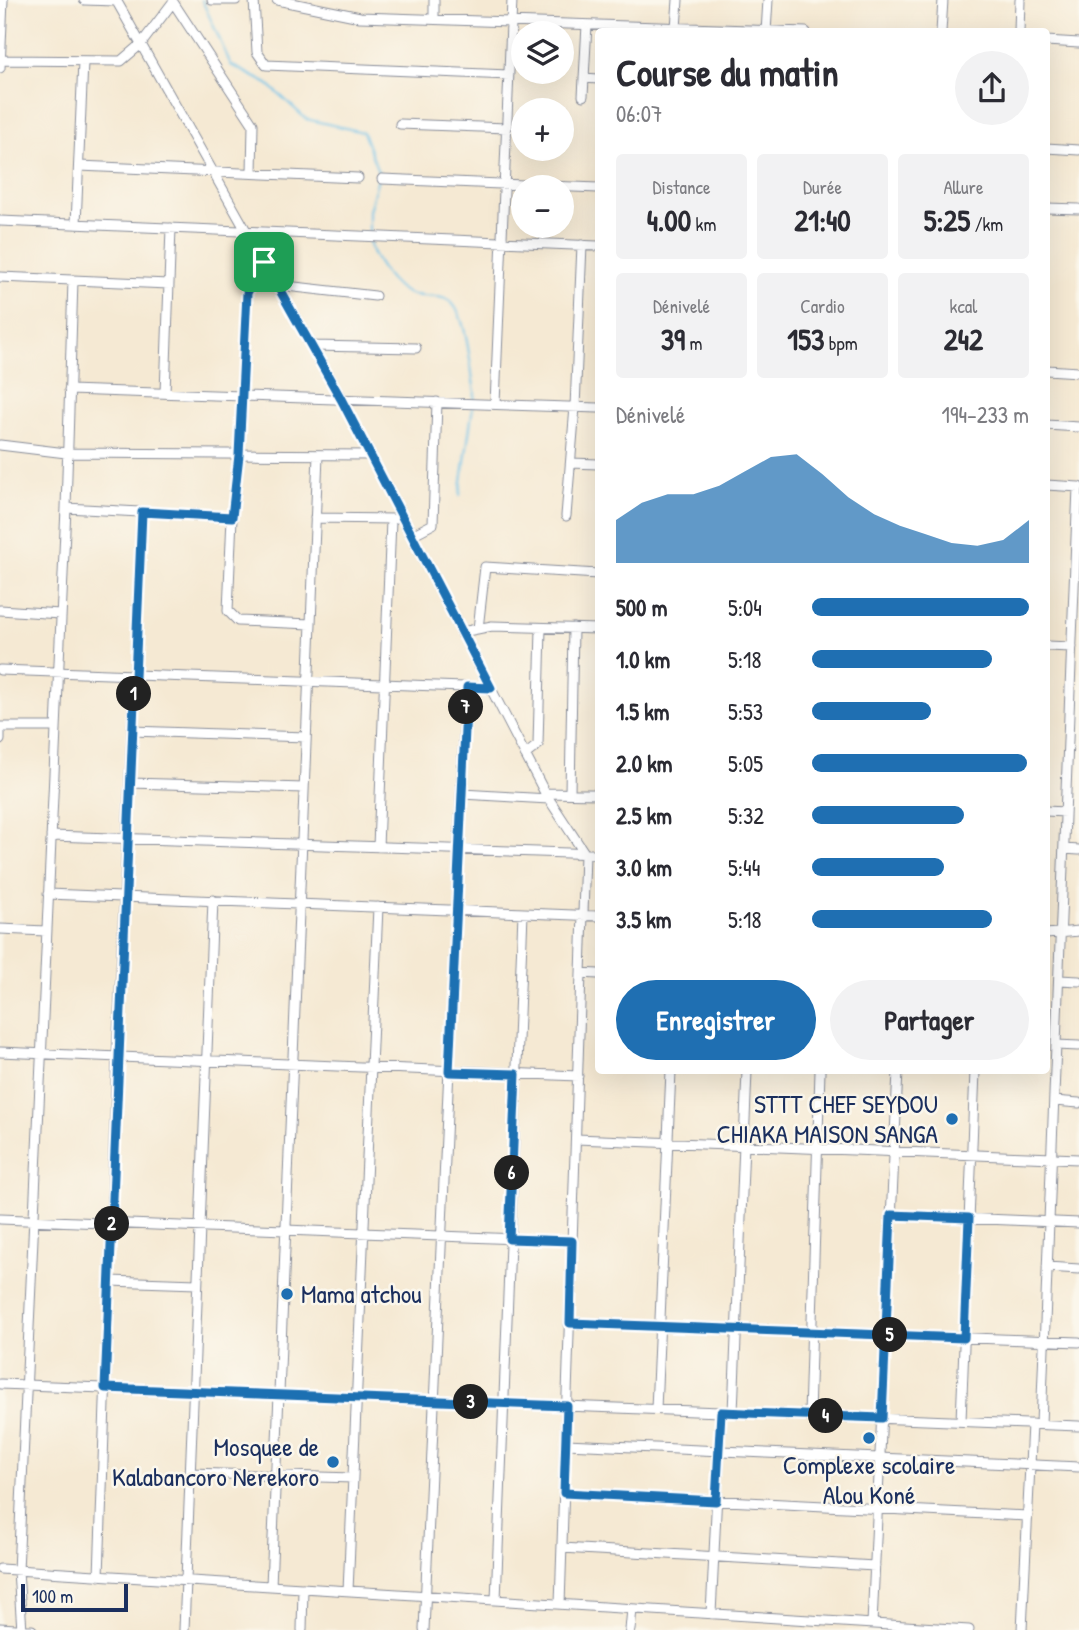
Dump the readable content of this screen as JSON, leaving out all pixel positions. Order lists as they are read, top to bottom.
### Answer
{
  "places": [
    "STTT CHEF SEYDOU CHIAKA MAISON SANGA",
    "Mama atchou",
    "Complexe scolaire Alou Koné",
    "Mosquee de Kalabancoro Nerekoro"
  ],
  "scale_bar": "100 m",
  "page": {
    "map_buttons": ["+", "−"],
    "heading": ["Course du matin", "06:07"],
    "stats": [
      ["Distance", "4.00 km"],
      ["Durée", "21:40"],
      ["Allure", "5:25 /km"],
      ["Dénivelé", "39 m"],
      ["Cardio", "153 bpm"],
      ["kcal", "242"]
    ],
    "chart": ["Dénivelé", "194–233 m"],
    "list": [
      {
        "name": "500 m",
        "note": "5:04"
      },
      {
        "name": "1.0 km",
        "note": "5:18"
      },
      {
        "name": "1.5 km",
        "note": "5:53"
      },
      {
        "name": "2.0 km",
        "note": "5:05"
      },
      {
        "name": "2.5 km",
        "note": "5:32"
      },
      {
        "name": "3.0 km",
        "note": "5:44"
      },
      {
        "name": "3.5 km",
        "note": "5:18"
      }
    ],
    "pins": [
      "1",
      "7",
      "6",
      "2",
      "5",
      "3",
      "4"
    ],
    "buttons": ["Enregistrer", "Partager"],
    "scale": "100 m"
  }
}
